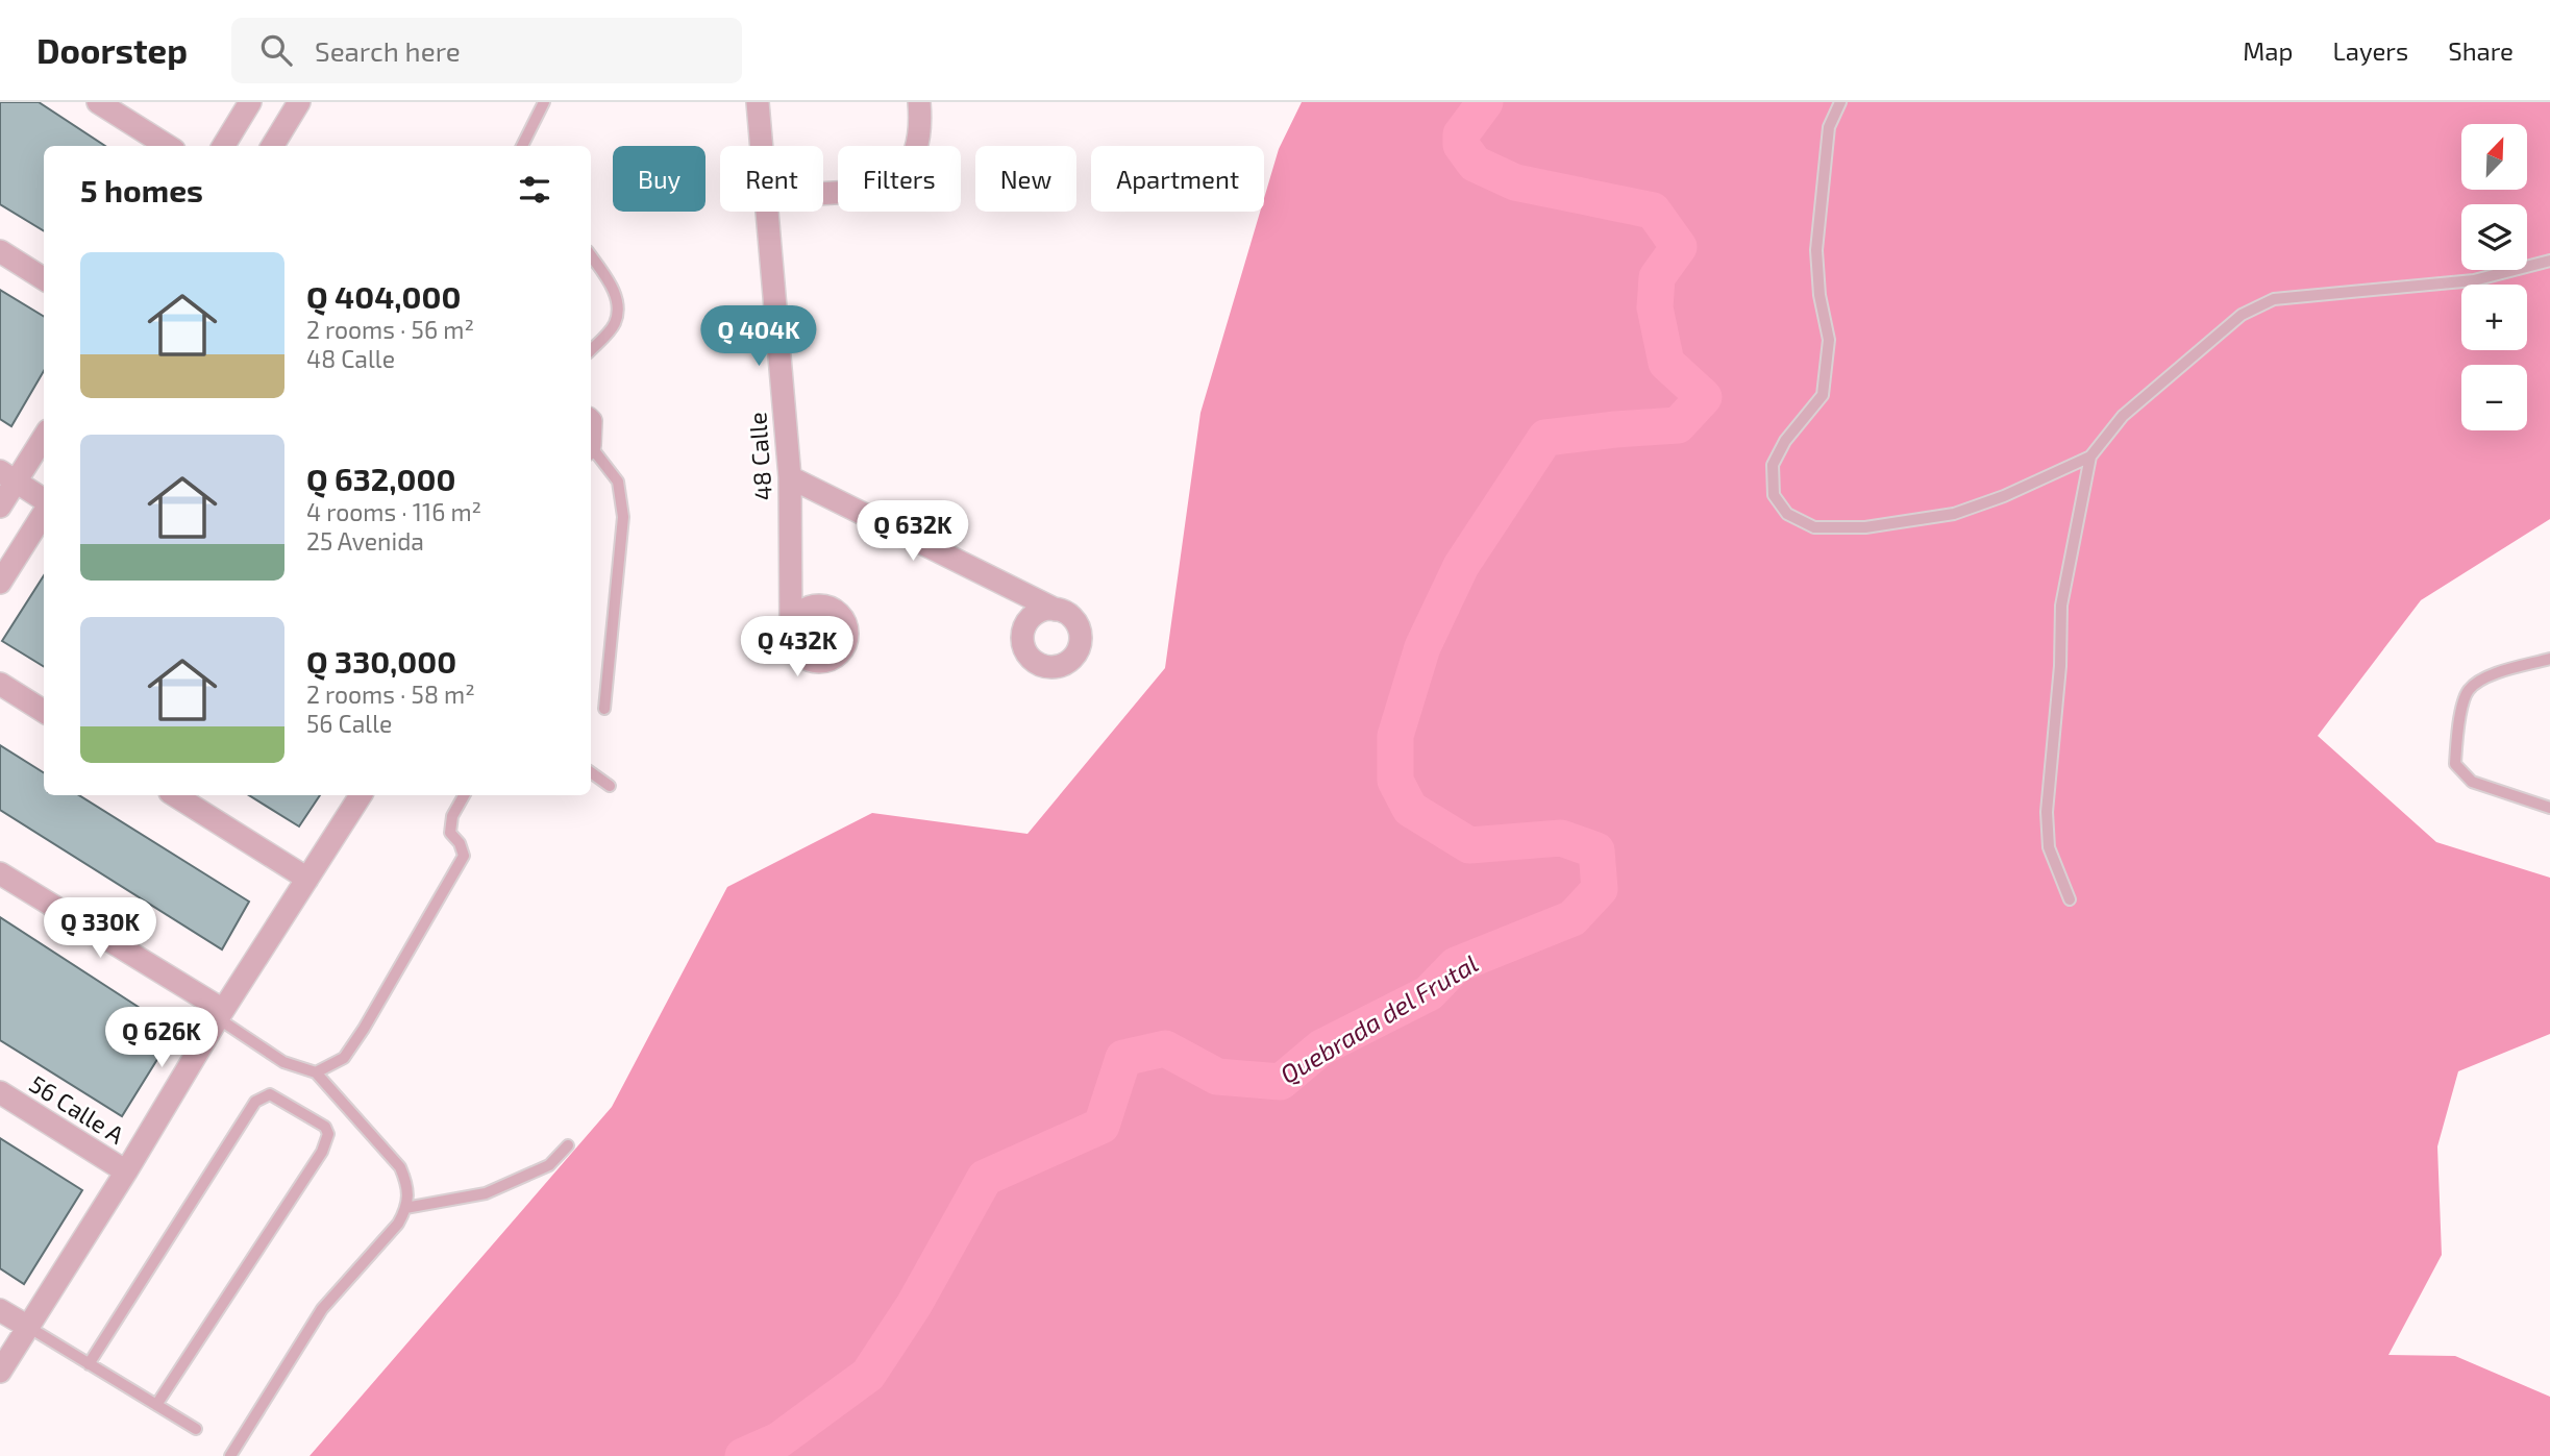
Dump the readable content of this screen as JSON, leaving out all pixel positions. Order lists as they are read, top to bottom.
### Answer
{
  "streets": {
    "street": ["48 Calle", "56 Calle A"]
  },
  "water": ["Quebrada del Frutal"],
  "north": "top right",
  "page": {
    "header": "Doorstep",
    "search": "Search here",
    "nav": ["Map", "Layers", "Share"],
    "map_buttons": ["+", "−"],
    "chip": [
      "Buy",
      "Rent",
      "Filters",
      "New",
      "Apartment"
    ],
    "heading": "5 homes",
    "list": [
      {
        "name": "Q 404,000",
        "note": "2 rooms · 56 m² · 48 Calle"
      },
      {
        "name": "Q 632,000",
        "note": "4 rooms · 116 m² · 25 Avenida"
      },
      {
        "name": "Q 330,000",
        "note": "2 rooms · 58 m² · 56 Calle"
      }
    ],
    "price": [
      "Q 404K",
      "Q 632K",
      "Q 432K",
      "Q 330K",
      "Q 626K"
    ]
  }
}
